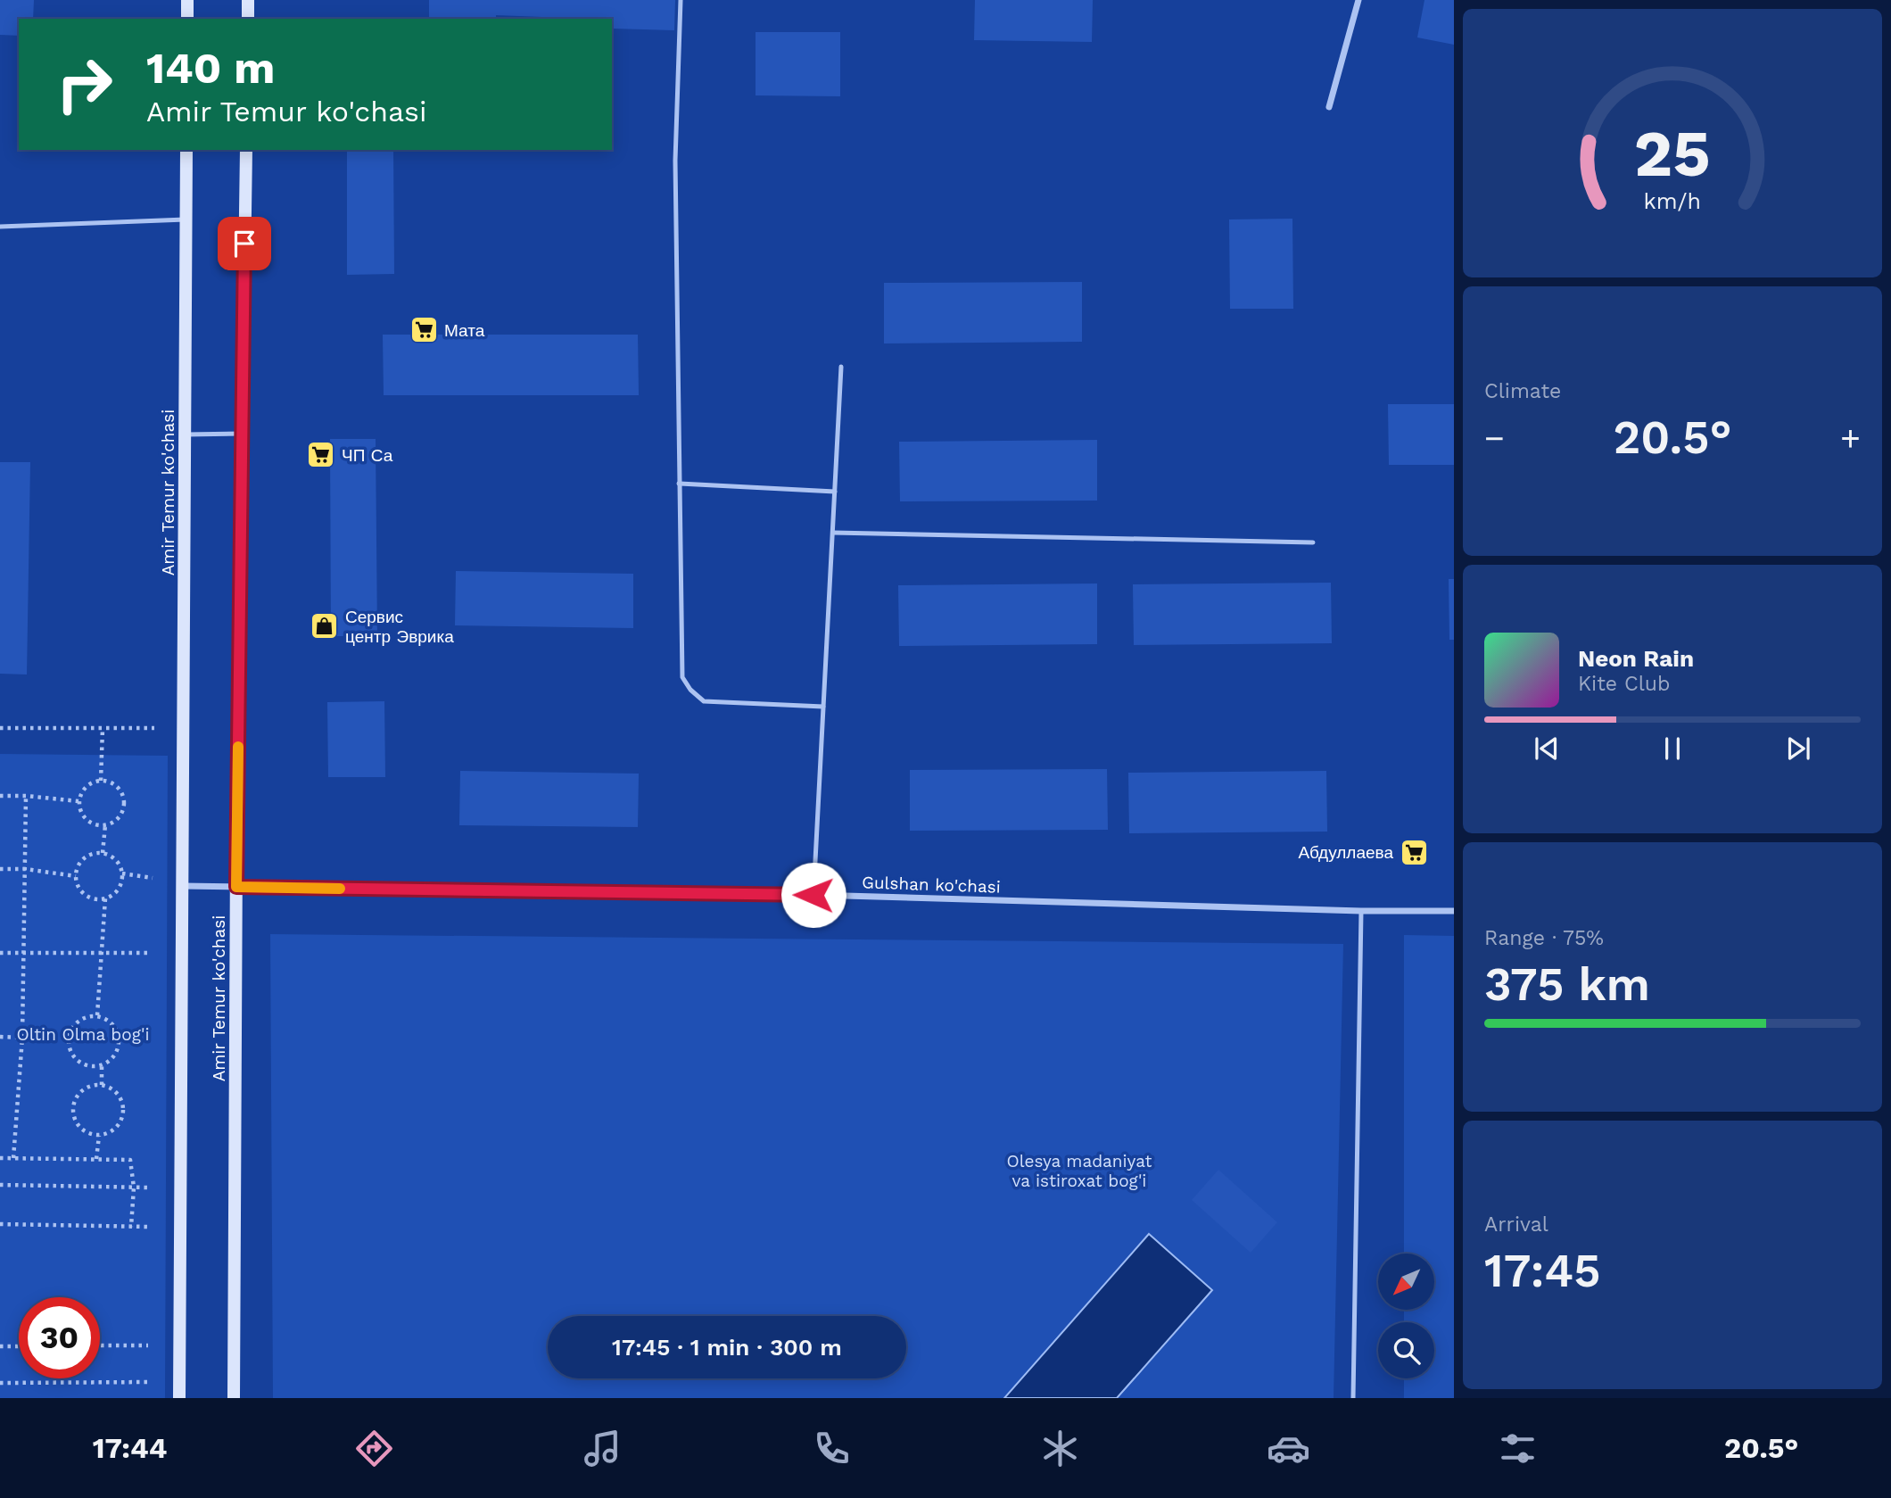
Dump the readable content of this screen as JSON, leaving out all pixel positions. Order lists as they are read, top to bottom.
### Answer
{
  "streets": {
    "main road": ["Amir Temur ko'chasi"],
    "street": ["Gulshan ko'chasi"]
  },
  "crossings": [
    ["Amir Temur ko'chasi", "Gulshan ko'chasi"]
  ],
  "parks": ["Oltin Olma bog'i", "Olesya madaniyat va istiroxat bog'i"],
  "places": {
    "supermarket": ["Мата", "ЧП Са", "Абдуллаева"],
    "shop": ["Сервис центр Эврика"]
  },
  "north": "bottom left",
  "page": {
    "turn": ["140 m", "Amir Temur ko'chasi"],
    "tile": [
      "Climate",
      ["Range · 75%", "375 km"],
      ["Arrival", "17:45"]
    ],
    "heat": ["−", "20.5°", "+"],
    "song": ["Neon Rain", "Kite Club"],
    "limit": "30",
    "trip": "17:45 · 1 min · 300 m",
    "tabs": ["17:44", "20.5°"],
    "gauge": ["25", "km/h"]
  }
}
